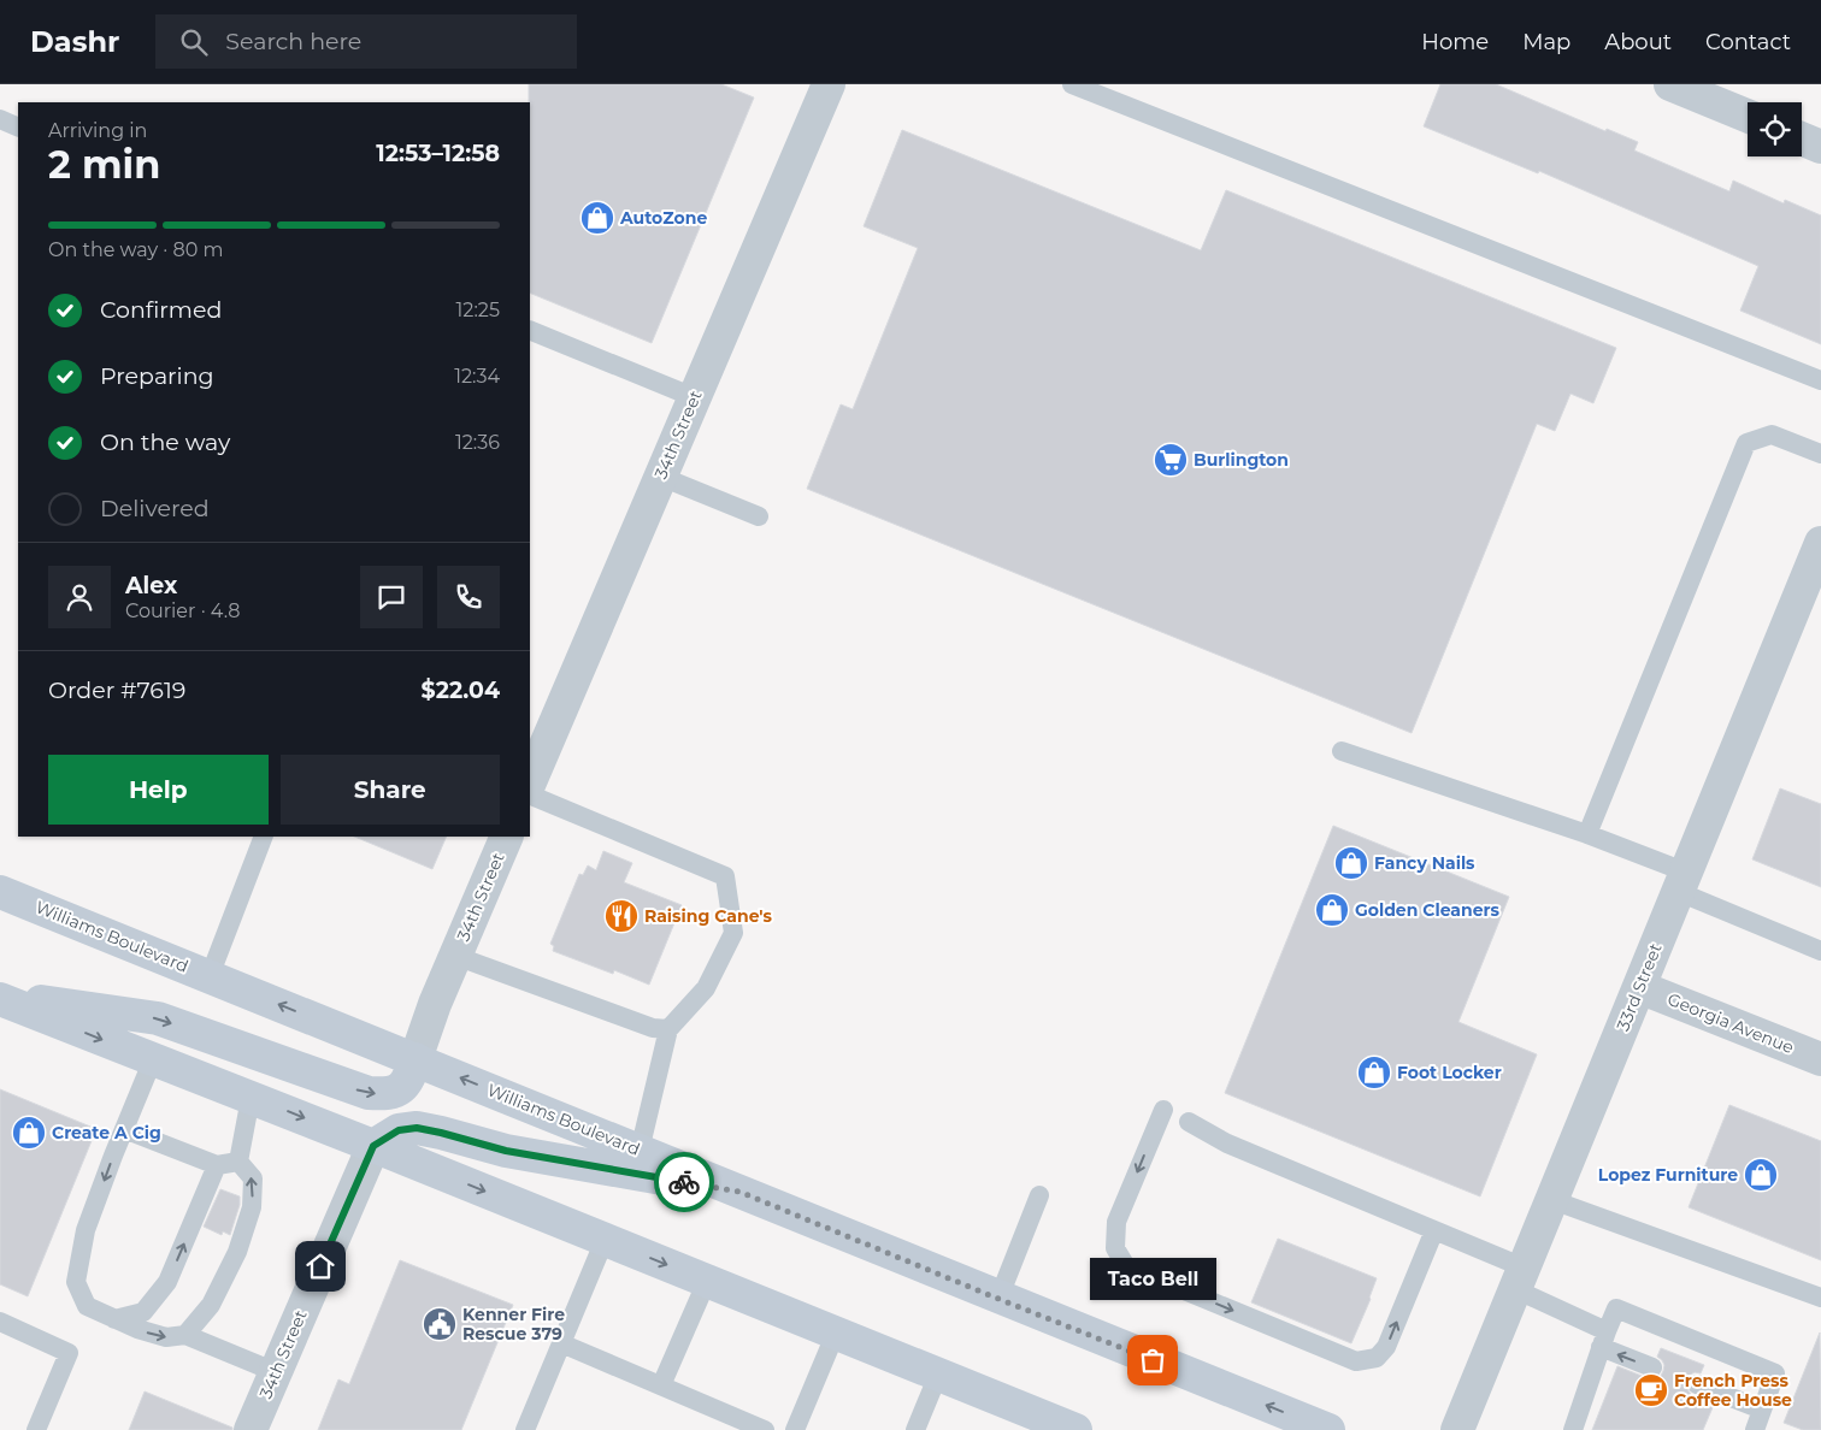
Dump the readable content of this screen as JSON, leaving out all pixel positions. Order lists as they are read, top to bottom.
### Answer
{
  "streets": {
    "main road": ["Williams Boulevard"],
    "street": ["34th Street", "33rd Street", "Georgia Avenue"]
  },
  "crossings": [
    ["34th Street", "Williams Boulevard"],
    ["33rd Street", "Georgia Avenue"]
  ],
  "places": {
    "shop": [
      "AutoZone",
      "Fancy Nails",
      "Golden Cleaners",
      "Foot Locker",
      "Create A Cig",
      "Lopez Furniture"
    ],
    "supermarket": ["Burlington"],
    "restaurant": ["Raising Cane's"],
    "public building": ["Kenner Fire Rescue 379"],
    "other": ["Taco Bell"],
    "cafe": ["French Press Coffee House"]
  },
  "page": {
    "header": "Dashr",
    "search": "Search here",
    "nav": [
      "Home",
      "Map",
      "About",
      "Contact"
    ],
    "heading": ["2 min", "Arriving in", "12:53–12:58"],
    "panel": [
      "Alex",
      "Courier · 4.8",
      "Order #7619",
      "$22.04"
    ],
    "bar": "On the way · 80 m",
    "list": [
      ["Confirmed", "12:25"],
      ["Preparing", "12:34"],
      ["On the way", "12:36"],
      "Delivered"
    ],
    "buttons": ["Help", "Share"],
    "bubble": "Taco Bell"
  }
}
